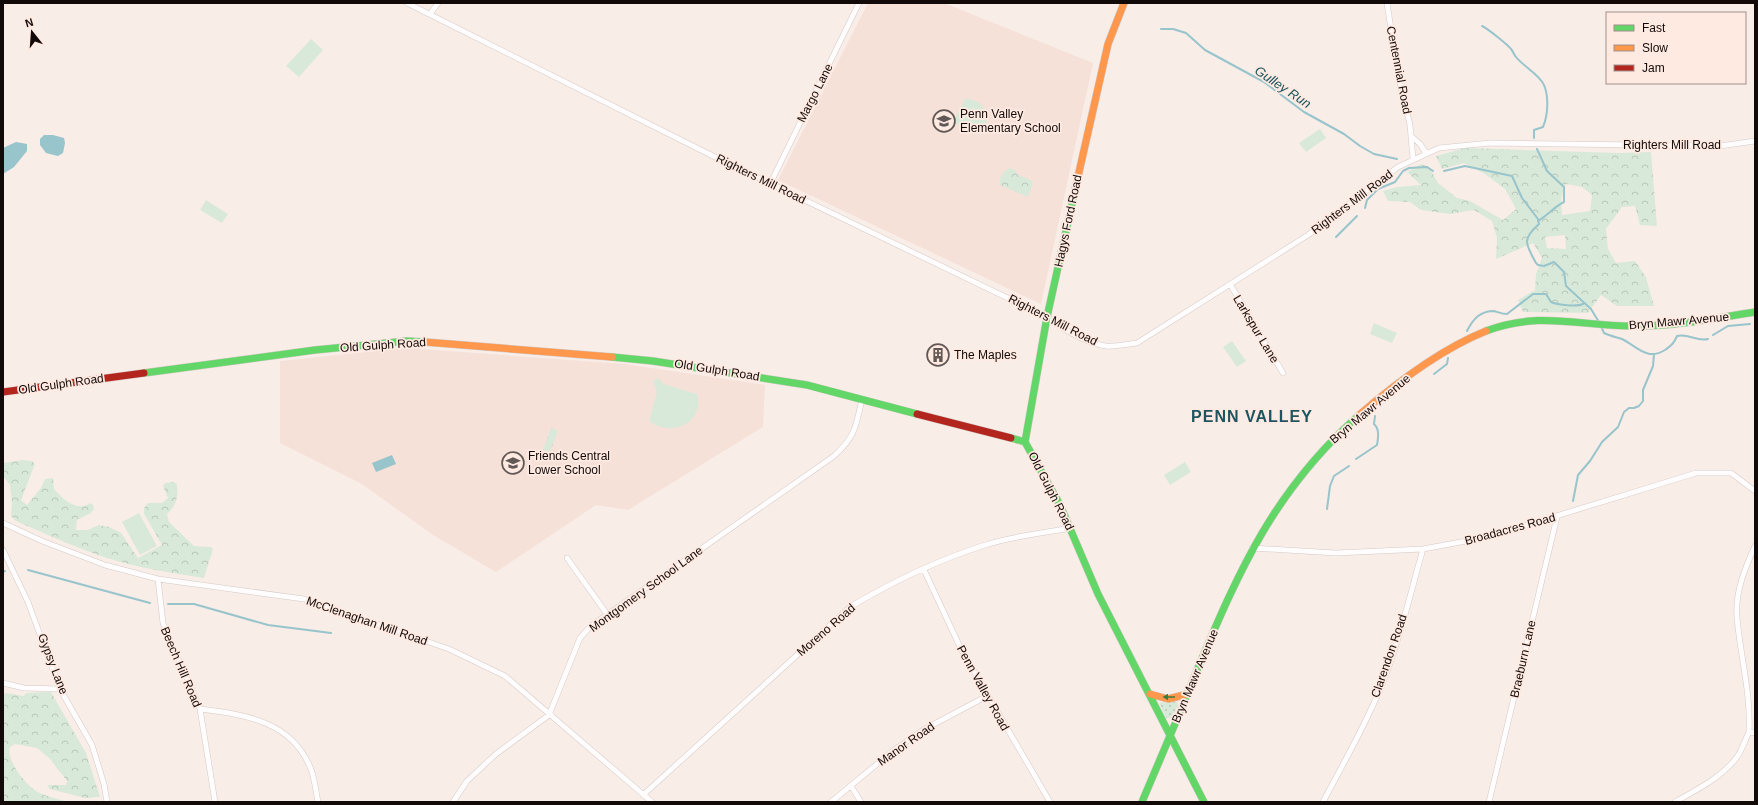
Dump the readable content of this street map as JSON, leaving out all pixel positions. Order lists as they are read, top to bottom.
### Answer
{
  "streets": {
    "street": [
      "Centennial Road",
      "Margo Lane",
      "Righters Mill Road",
      "Hagys Ford Road",
      "Bryn Mawr Avenue",
      "Larkspur Lane",
      "Old Gulph Road",
      "Broadacres Road",
      "Montgomery School Lane",
      "McClenaghan Mill Road",
      "Moreno Road",
      "Clarendon Road",
      "Braeburn Lane",
      "Gypsy Lane",
      "Beech Hill Road",
      "Penn Valley Road",
      "Manor Road"
    ]
  },
  "crossings": [
    ["Centennial Road", "Righters Mill Road"],
    ["Margo Lane", "Righters Mill Road"],
    ["Righters Mill Road", "Hagys Ford Road"],
    ["Righters Mill Road", "Larkspur Lane"],
    ["Hagys Ford Road", "Old Gulph Road"],
    ["Bryn Mawr Avenue", "Old Gulph Road"],
    ["Bryn Mawr Avenue", "Broadacres Road"],
    ["Old Gulph Road", "Montgomery School Lane"],
    ["Old Gulph Road", "Moreno Road"],
    ["Broadacres Road", "Clarendon Road"],
    ["Broadacres Road", "Braeburn Lane"],
    ["Montgomery School Lane", "McClenaghan Mill Road"],
    ["McClenaghan Mill Road", "Moreno Road"],
    ["McClenaghan Mill Road", "Beech Hill Road"],
    ["Moreno Road", "Penn Valley Road"],
    ["Penn Valley Road", "Manor Road"]
  ],
  "districts": ["PENN VALLEY"],
  "water": ["Gulley Run"],
  "places": {
    "school or university": ["Penn Valley Elementary School", "Friends Central Lower School"],
    "building": ["The Maples"]
  },
  "legend": ["Fast", "Slow", "Jam"],
  "north": "top"
}
